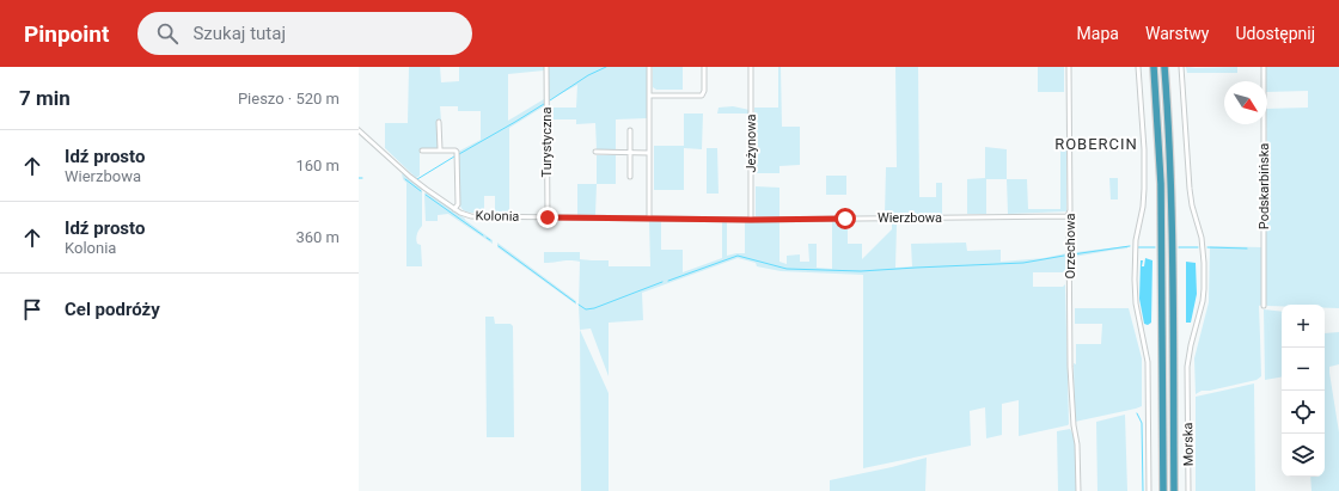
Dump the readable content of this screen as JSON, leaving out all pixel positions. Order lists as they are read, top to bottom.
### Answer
{
  "streets": {
    "street": [
      "Turystyczna",
      "Jeżynowa",
      "Podskarbińska",
      "Kolonia",
      "Wierzbowa",
      "Orzechowa",
      "Morska"
    ]
  },
  "crossings": [
    ["Turystyczna", "Kolonia"],
    ["Jeżynowa", "Kolonia"],
    ["Jeżynowa", "Wierzbowa"],
    ["Kolonia", "Wierzbowa"],
    ["Wierzbowa", "Orzechowa"]
  ],
  "districts": ["ROBERCIN"],
  "north": "bottom right",
  "page": {
    "header": "Pinpoint",
    "search": "Szukaj tutaj",
    "nav": ["Mapa", "Warstwy", "Udostępnij"],
    "heading": ["7 min", "Pieszo · 520 m"],
    "list": [
      ["Idź prosto", "Wierzbowa", "160 m"],
      ["Idź prosto", "Kolonia", "360 m"],
      "Cel podróży"
    ],
    "map_buttons": ["+", "−"]
  }
}
